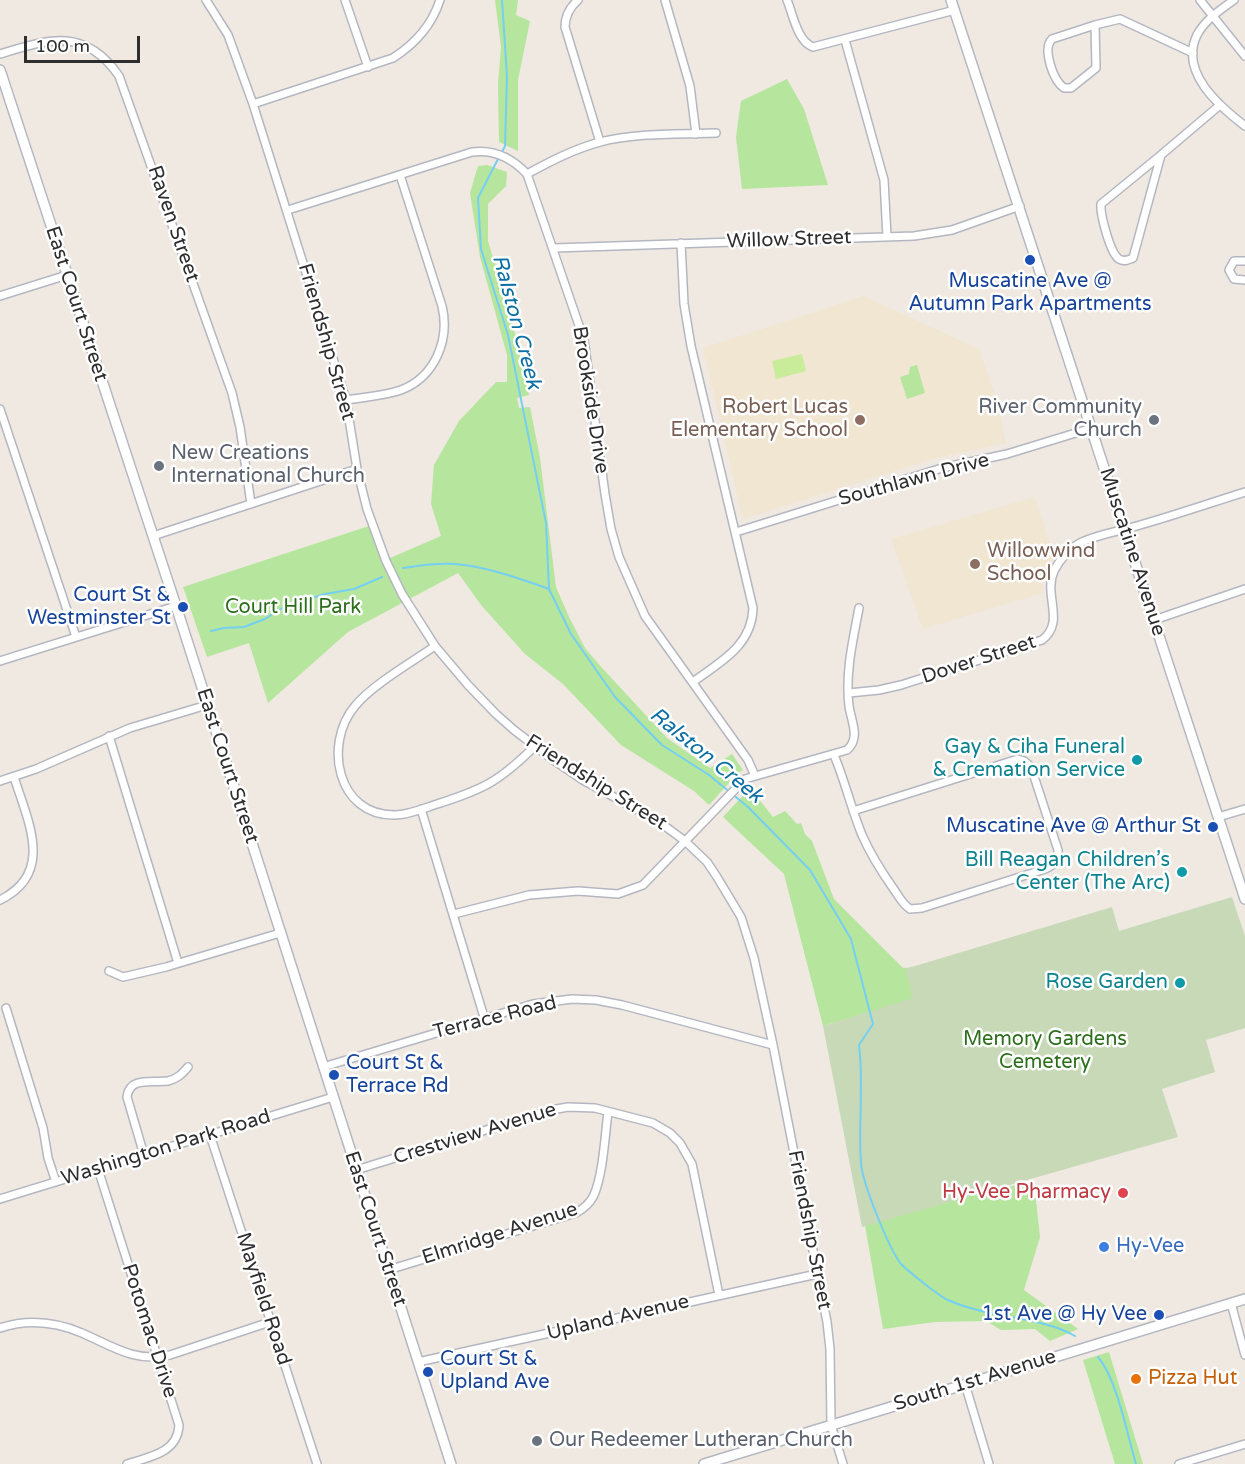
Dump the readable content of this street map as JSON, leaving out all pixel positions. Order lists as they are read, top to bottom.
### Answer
{
  "streets": {
    "main road": ["East Court Street", "Muscatine Avenue", "South 1st Avenue"],
    "street": [
      "Raven Street",
      "Willow Street",
      "Friendship Street",
      "Brookside Drive",
      "Southlawn Drive",
      "Dover Street",
      "Terrace Road",
      "Crestview Avenue",
      "Washington Park Road",
      "Elmridge Avenue",
      "Mayfield Road",
      "Upland Avenue",
      "Potomac Drive"
    ]
  },
  "crossings": [
    ["Willow Street", "Brookside Drive"],
    ["Willow Street", "Muscatine Avenue"],
    ["East Court Street", "Terrace Road"],
    ["East Court Street", "Crestview Avenue"],
    ["East Court Street", "Washington Park Road"],
    ["East Court Street", "Elmridge Avenue"],
    ["East Court Street", "Upland Avenue"],
    ["Friendship Street", "Brookside Drive"],
    ["Friendship Street", "Terrace Road"],
    ["Friendship Street", "Upland Avenue"],
    ["Friendship Street", "South 1st Avenue"],
    ["Southlawn Drive", "Muscatine Avenue"],
    ["Muscatine Avenue", "Dover Street"],
    ["Crestview Avenue", "Elmridge Avenue"],
    ["Crestview Avenue", "Upland Avenue"],
    ["Washington Park Road", "Mayfield Road"],
    ["Washington Park Road", "Potomac Drive"]
  ],
  "water": ["Ralston Creek"],
  "parks": ["Court Hill Park", "Memory Gardens Cemetery"],
  "places": [
    "Muscatine Ave @ Autumn Park Apartments",
    "Robert Lucas Elementary School",
    "River Community Church",
    "New Creations International Church",
    "Willowwind School",
    "Court St & Westminster St",
    "Gay & Ciha Funeral & Cremation Service",
    "Muscatine Ave @ Arthur St",
    "Bill Reagan Children’s Center (The Arc)",
    "Rose Garden",
    "Court St & Terrace Rd",
    "Hy-Vee Pharmacy",
    "Hy-Vee",
    "1st Ave @ Hy Vee",
    "Court St & Upland Ave",
    "Pizza Hut",
    "Our Redeemer Lutheran Church"
  ],
  "scale_bar": "100 m"
}
